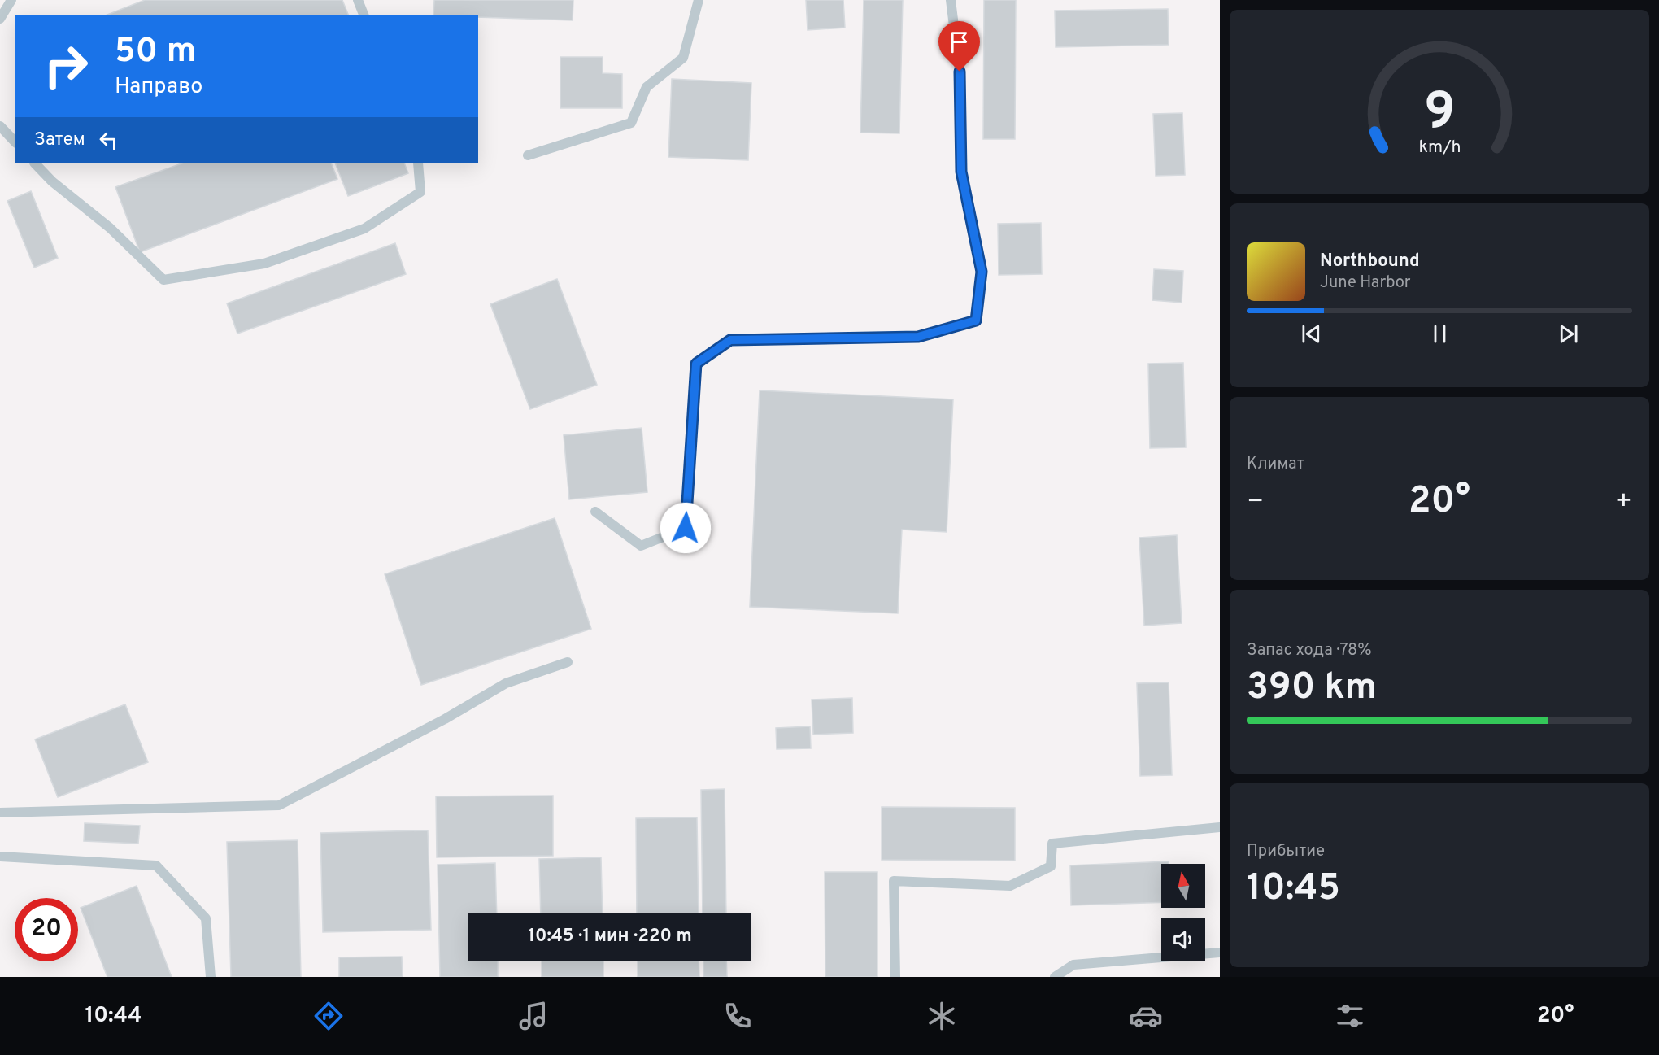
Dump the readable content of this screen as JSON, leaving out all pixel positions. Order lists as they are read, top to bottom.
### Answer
{
  "north": "top",
  "page": {
    "turn": ["50 m", "Направо"],
    "then": "Затем",
    "song": ["Northbound", "June Harbor"],
    "tile": [
      "Климат",
      ["Запас хода · 78%", "390 km"],
      ["Прибытие", "10:45"]
    ],
    "heat": ["−", "20°", "+"],
    "limit": "20",
    "trip": "10:45 · 1 мин · 220 m",
    "tabs": ["10:44", "20°"],
    "gauge": ["9", "km/h"]
  }
}
